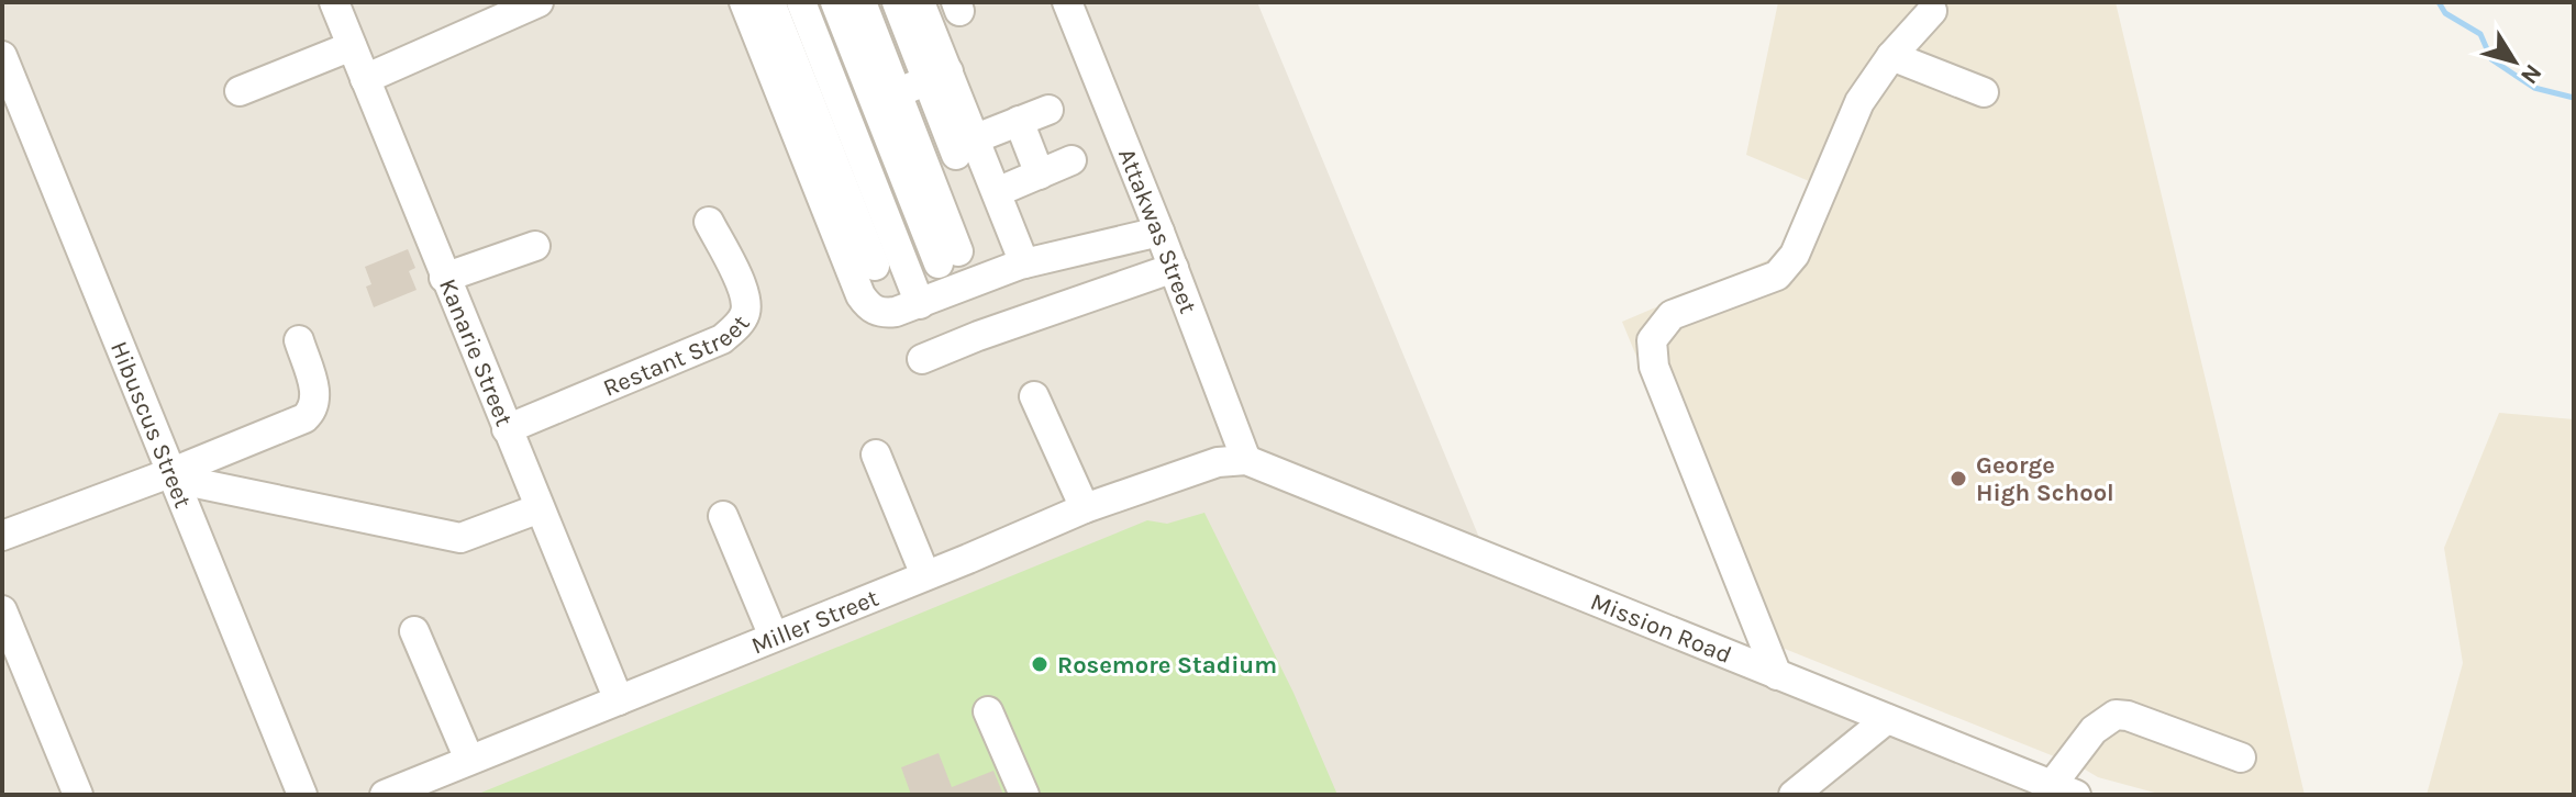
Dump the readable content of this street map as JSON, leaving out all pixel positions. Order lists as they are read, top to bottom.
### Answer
{
  "streets": {
    "street": [
      "Attakwas Street",
      "Restant Street",
      "Kanarie Street",
      "Hibuscus Street",
      "Miller Street",
      "Mission Road"
    ]
  },
  "crossings": [
    ["Attakwas Street", "Miller Street"],
    ["Attakwas Street", "Mission Road"],
    ["Restant Street", "Kanarie Street"],
    ["Kanarie Street", "Miller Street"],
    ["Miller Street", "Mission Road"]
  ],
  "places": ["George High School", "Rosemore Stadium"],
  "north": "bottom right"
}
